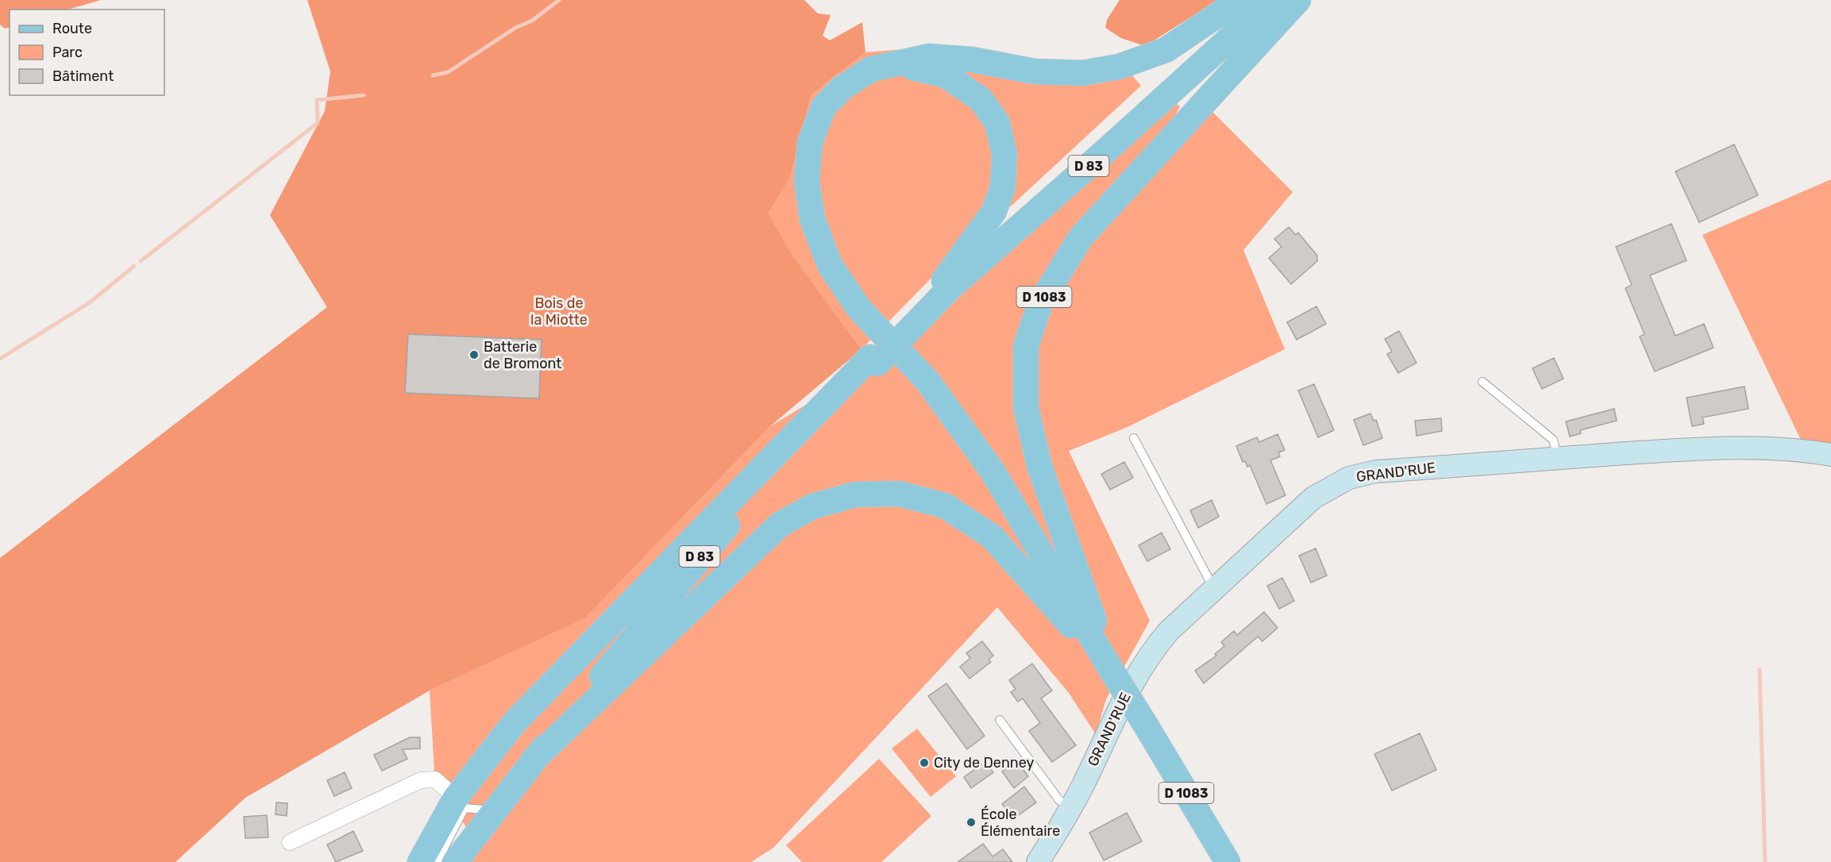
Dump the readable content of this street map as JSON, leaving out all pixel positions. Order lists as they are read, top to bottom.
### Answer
{
  "streets": {
    "main road": ["D 83", "D 1083"],
    "street": ["GRAND'RUE"]
  },
  "crossings": [
    ["D 83", "D 1083"]
  ],
  "parks": ["Bois de la Miotte"],
  "places": ["Batterie de Bromont", "City de Denney", "École Élémentaire"],
  "legend": ["Route", "Parc", "Bâtiment"]
}
